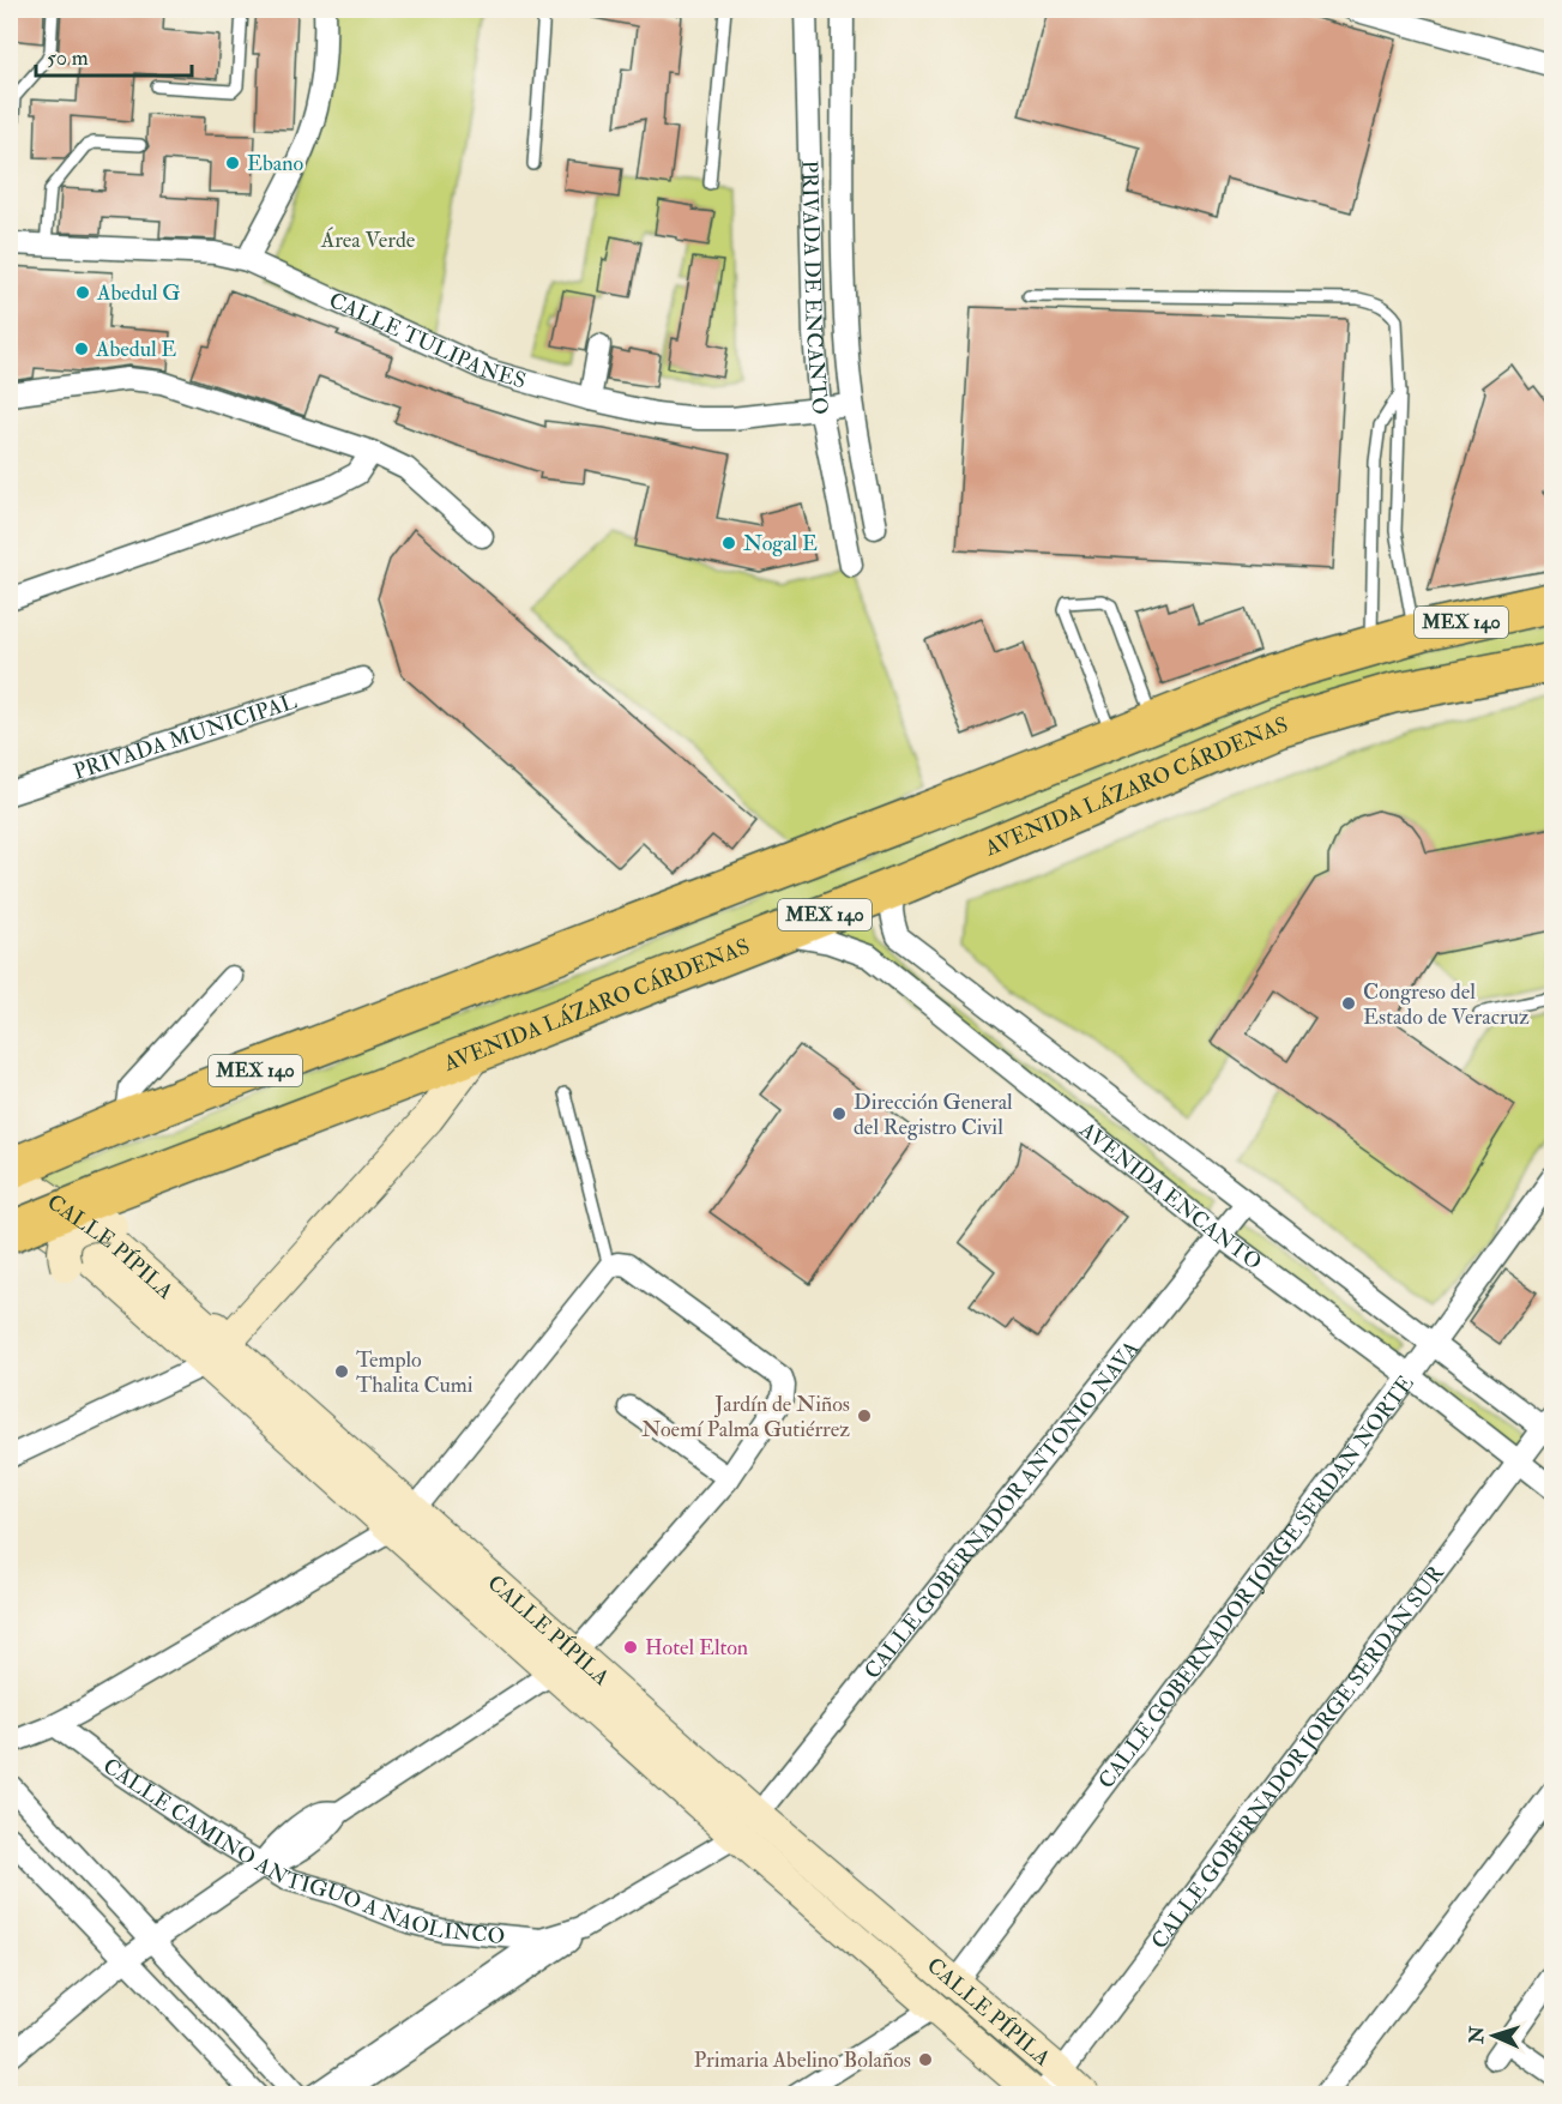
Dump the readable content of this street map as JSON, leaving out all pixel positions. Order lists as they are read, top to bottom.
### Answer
{
  "streets": {
    "highway": ["MEX 140", "AVENIDA LÁZARO CÁRDENAS"],
    "main road": ["CALLE PÍPILA"],
    "street": [
      "PRIVADA DE ENCANTO",
      "CALLE TULIPANES",
      "PRIVADA MUNICIPAL",
      "AVENIDA ENCANTO",
      "CALLE GOBERNADOR ANTONIO NAVA",
      "CALLE GOBERNADOR JORGE SERDÁN NORTE",
      "CALLE GOBERNADOR JORGE SERDÁN SUR",
      "CALLE CAMINO ANTIGUO A NAOLINCO"
    ]
  },
  "crossings": [
    ["PRIVADA DE ENCANTO", "CALLE TULIPANES"],
    ["MEX 140", "CALLE PÍPILA"],
    ["AVENIDA LÁZARO CÁRDENAS", "AVENIDA ENCANTO"],
    ["AVENIDA ENCANTO", "CALLE GOBERNADOR ANTONIO NAVA"],
    ["AVENIDA ENCANTO", "CALLE GOBERNADOR JORGE SERDÁN NORTE"],
    ["AVENIDA ENCANTO", "CALLE GOBERNADOR JORGE SERDÁN SUR"],
    ["CALLE PÍPILA", "CALLE GOBERNADOR ANTONIO NAVA"],
    ["CALLE PÍPILA", "CALLE GOBERNADOR JORGE SERDÁN NORTE"],
    ["CALLE PÍPILA", "CALLE GOBERNADOR JORGE SERDÁN SUR"],
    ["CALLE GOBERNADOR ANTONIO NAVA", "CALLE CAMINO ANTIGUO A NAOLINCO"]
  ],
  "parks": ["Área Verde"],
  "places": [
    "Ebano",
    "Abedul G",
    "Abedul E",
    "Nogal E",
    "Congreso del Estado de Veracruz",
    "Dirección General del Registro Civil",
    "Templo Thalita Cumi",
    "Jardín de Niños Noemí Palma Gutiérrez",
    "Hotel Elton",
    "Primaria Abelino Bolaños"
  ],
  "scale_bar": "50 m",
  "north": "left"
}
